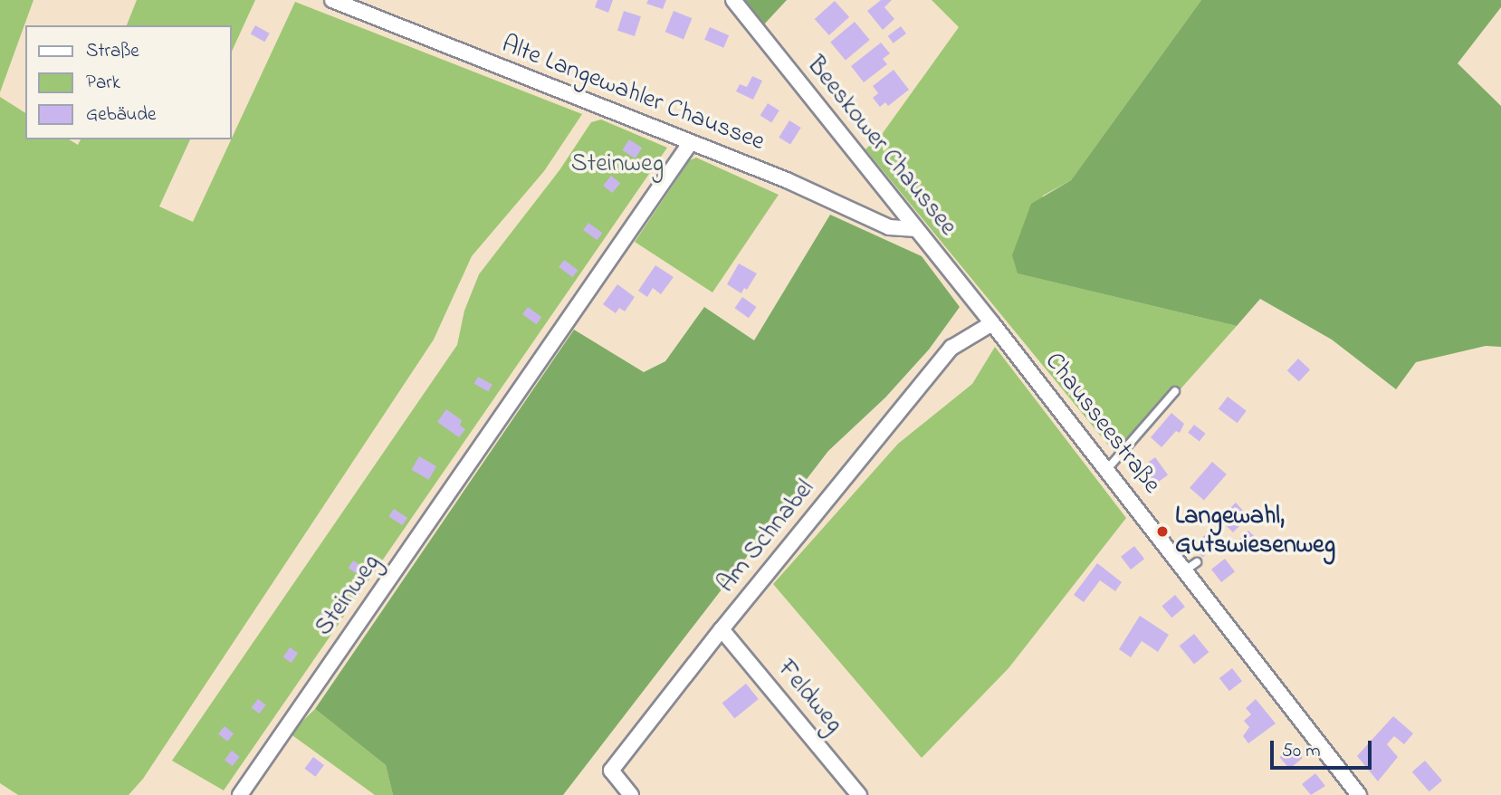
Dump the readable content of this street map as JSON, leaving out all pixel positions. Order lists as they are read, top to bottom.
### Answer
{
  "streets": {
    "street": [
      "Alte Langewahler Chaussee",
      "Beeskower Chaussee",
      "Chausseestraße",
      "Am Schnabel",
      "Steinweg",
      "Feldweg"
    ]
  },
  "crossings": [
    ["Alte Langewahler Chaussee", "Beeskower Chaussee"],
    ["Alte Langewahler Chaussee", "Steinweg"],
    ["Beeskower Chaussee", "Chausseestraße"],
    ["Beeskower Chaussee", "Am Schnabel"],
    ["Chausseestraße", "Am Schnabel"],
    ["Am Schnabel", "Feldweg"]
  ],
  "parks": ["Steinweg"],
  "places": ["Langewahl, Gutswiesenweg"],
  "legend": ["Straße", "Park", "Gebäude"],
  "scale_bar": "50 m"
}
